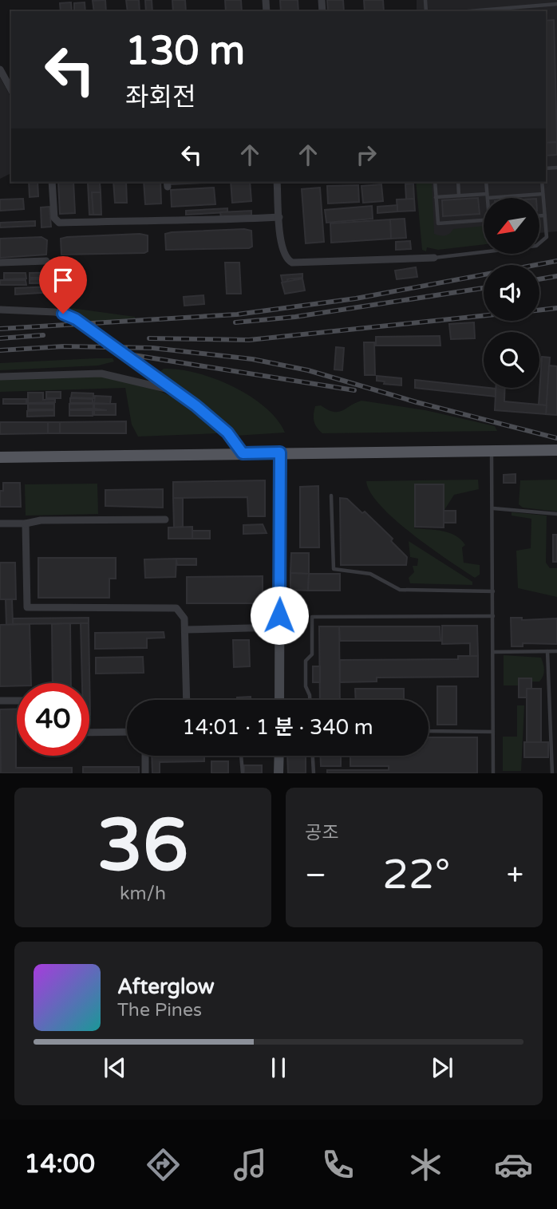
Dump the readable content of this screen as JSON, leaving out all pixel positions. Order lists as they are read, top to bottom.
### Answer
{
  "north": "bottom left",
  "page": {
    "turn": ["130 m", "좌회전"],
    "limit": "40",
    "trip": "14:01 · 1 분 · 340 m",
    "tile": [
      ["36", "km/h"],
      "공조"
    ],
    "heat": ["−", "22°", "+"],
    "song": ["Afterglow", "The Pines"],
    "tabs": "14:00"
  }
}
